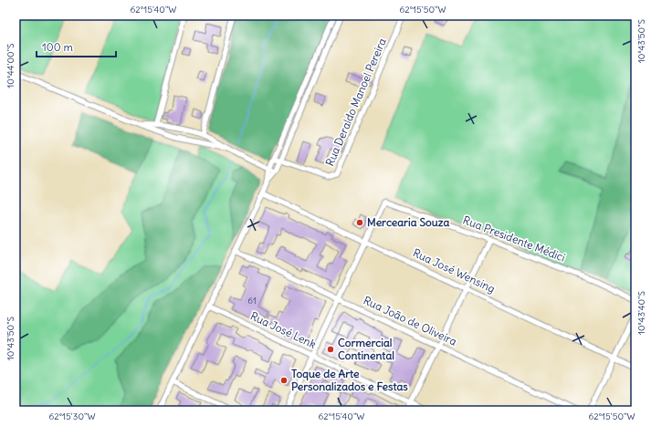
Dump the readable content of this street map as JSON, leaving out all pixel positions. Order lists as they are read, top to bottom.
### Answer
{
  "streets": {
    "street": [
      "Rua Deraldo Manoel Pereira",
      "Rua Presidente Médici",
      "Rua José Wensing",
      "Rua João de Oliveira",
      "Rua José Lenk"
    ]
  },
  "crossings": [
    ["Rua Presidente Médici", "Rua José Wensing"]
  ],
  "places": ["Mercearia Souza", "Cormercial Continental", "Toque de Arte Personalizados e Festas"],
  "house_numbers": ["61"],
  "scale_bar": "100 m",
  "coordinates": [
    "62°15'40\"W",
    "62°15'50\"W",
    "10°43'50\"S",
    "10°44'00\"S",
    "10°43'40\"S",
    "62°15'30\"W"
  ]
}
